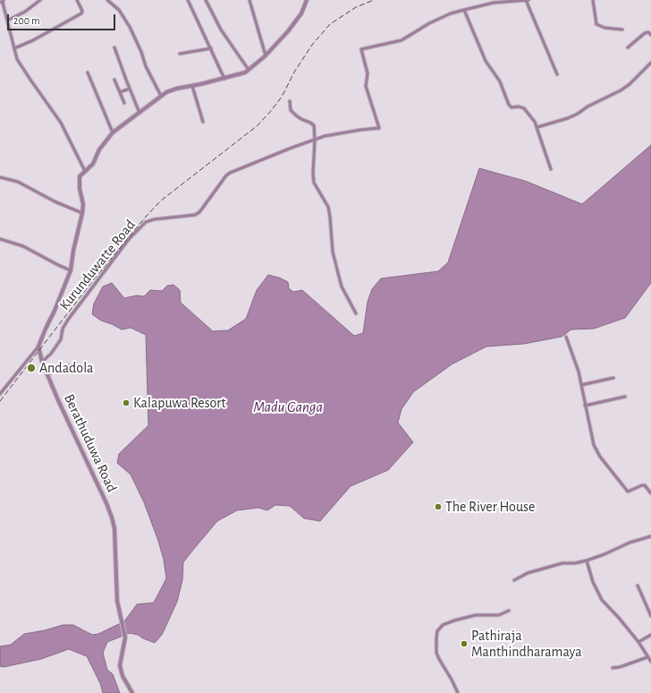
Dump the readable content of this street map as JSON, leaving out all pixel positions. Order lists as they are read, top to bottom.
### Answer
{
  "streets": {
    "street": ["Kurunduwatte Road", "Berathuduwa Road"]
  },
  "crossings": [
    ["Kurunduwatte Road", "Berathuduwa Road"]
  ],
  "water": ["Madu Ganga"],
  "places": [
    "Andadola",
    "Kalapuwa Resort",
    "The River House",
    "Pathiraja Manthindharamaya"
  ],
  "scale_bar": "200 m"
}
